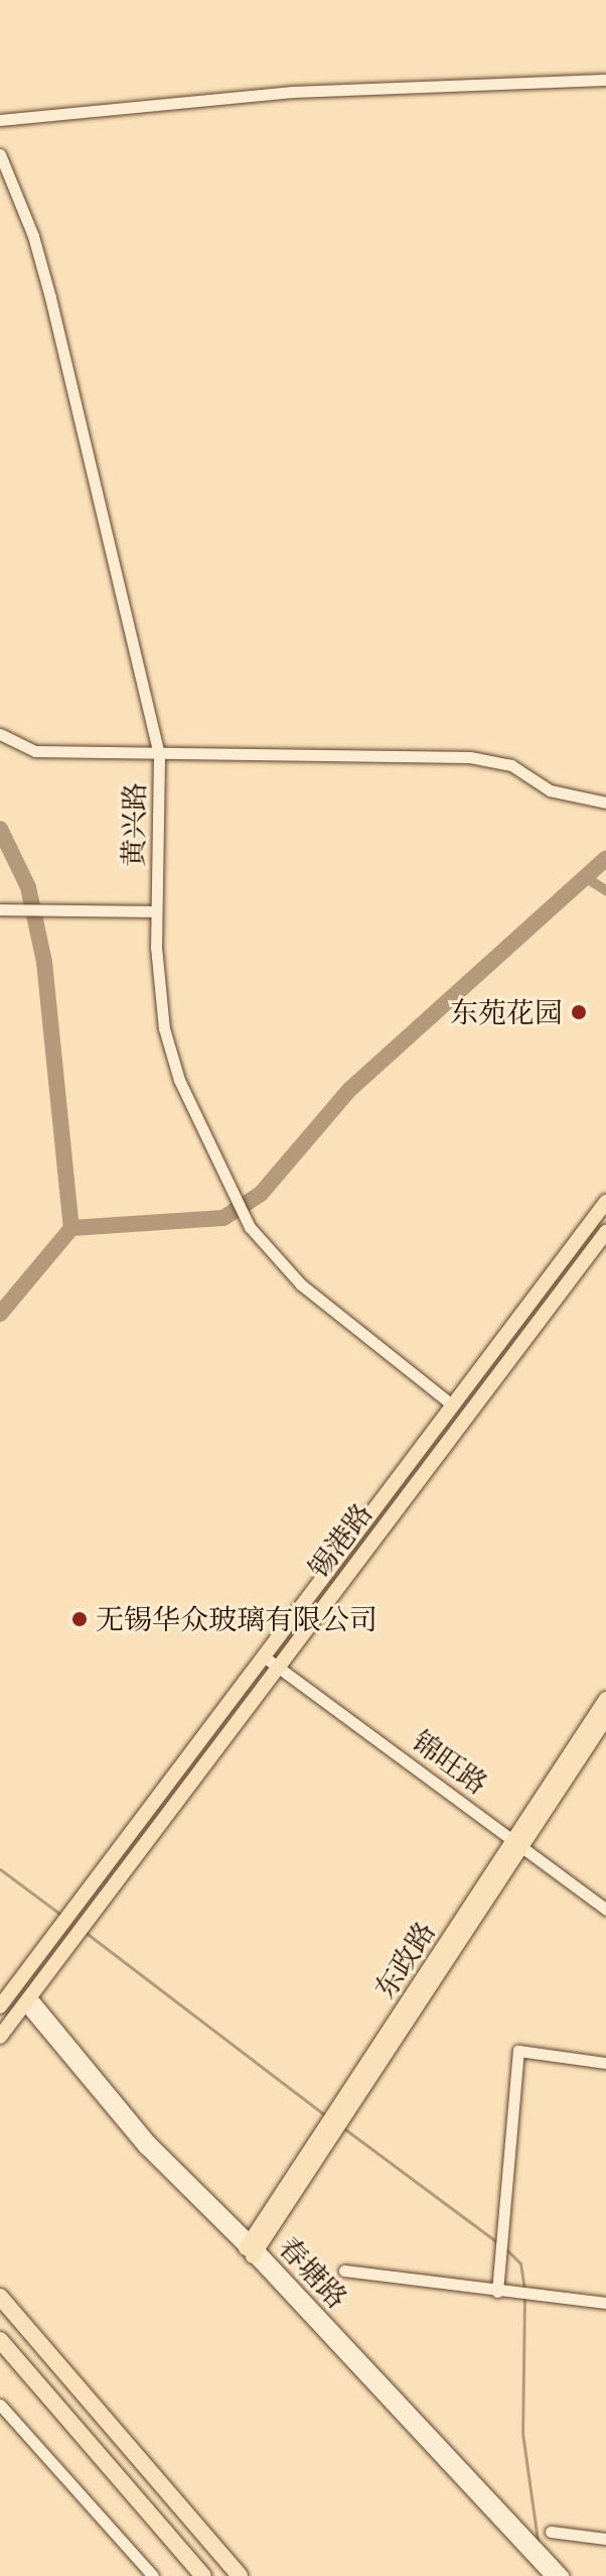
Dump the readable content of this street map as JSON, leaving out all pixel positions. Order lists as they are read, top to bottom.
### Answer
{
  "streets": {
    "main road": ["锡港路", "东政路"],
    "street": ["黄兴路", "锦旺路", "春塘路"]
  },
  "crossings": [
    ["黄兴路", "锡港路"],
    ["锡港路", "锦旺路"],
    ["锡港路", "春塘路"],
    ["锦旺路", "东政路"],
    ["东政路", "春塘路"]
  ],
  "places": ["东苑花园", "无锡华众玻璃有限公司"]
}
